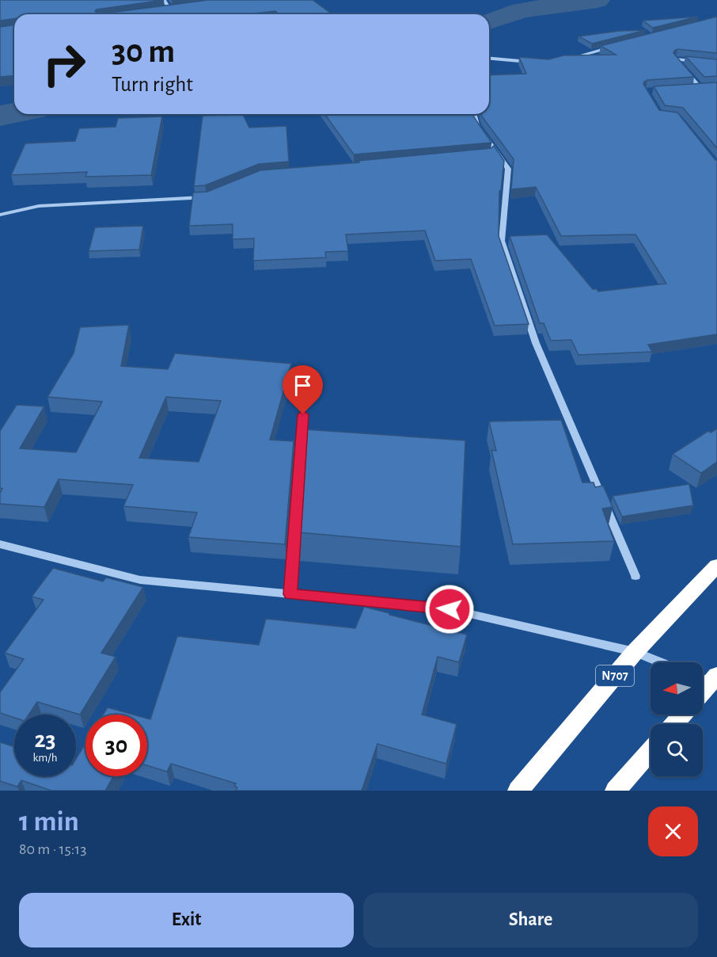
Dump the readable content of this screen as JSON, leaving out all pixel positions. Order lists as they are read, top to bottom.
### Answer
{
  "streets": {
    "highway": ["N707"]
  },
  "north": "left",
  "page": {
    "turn": ["30 m", "Turn right"],
    "speed": "23 km/h",
    "limit": "30",
    "heading": ["1 min", "80 m · 15:13"],
    "buttons": ["Exit", "Share"]
  }
}
